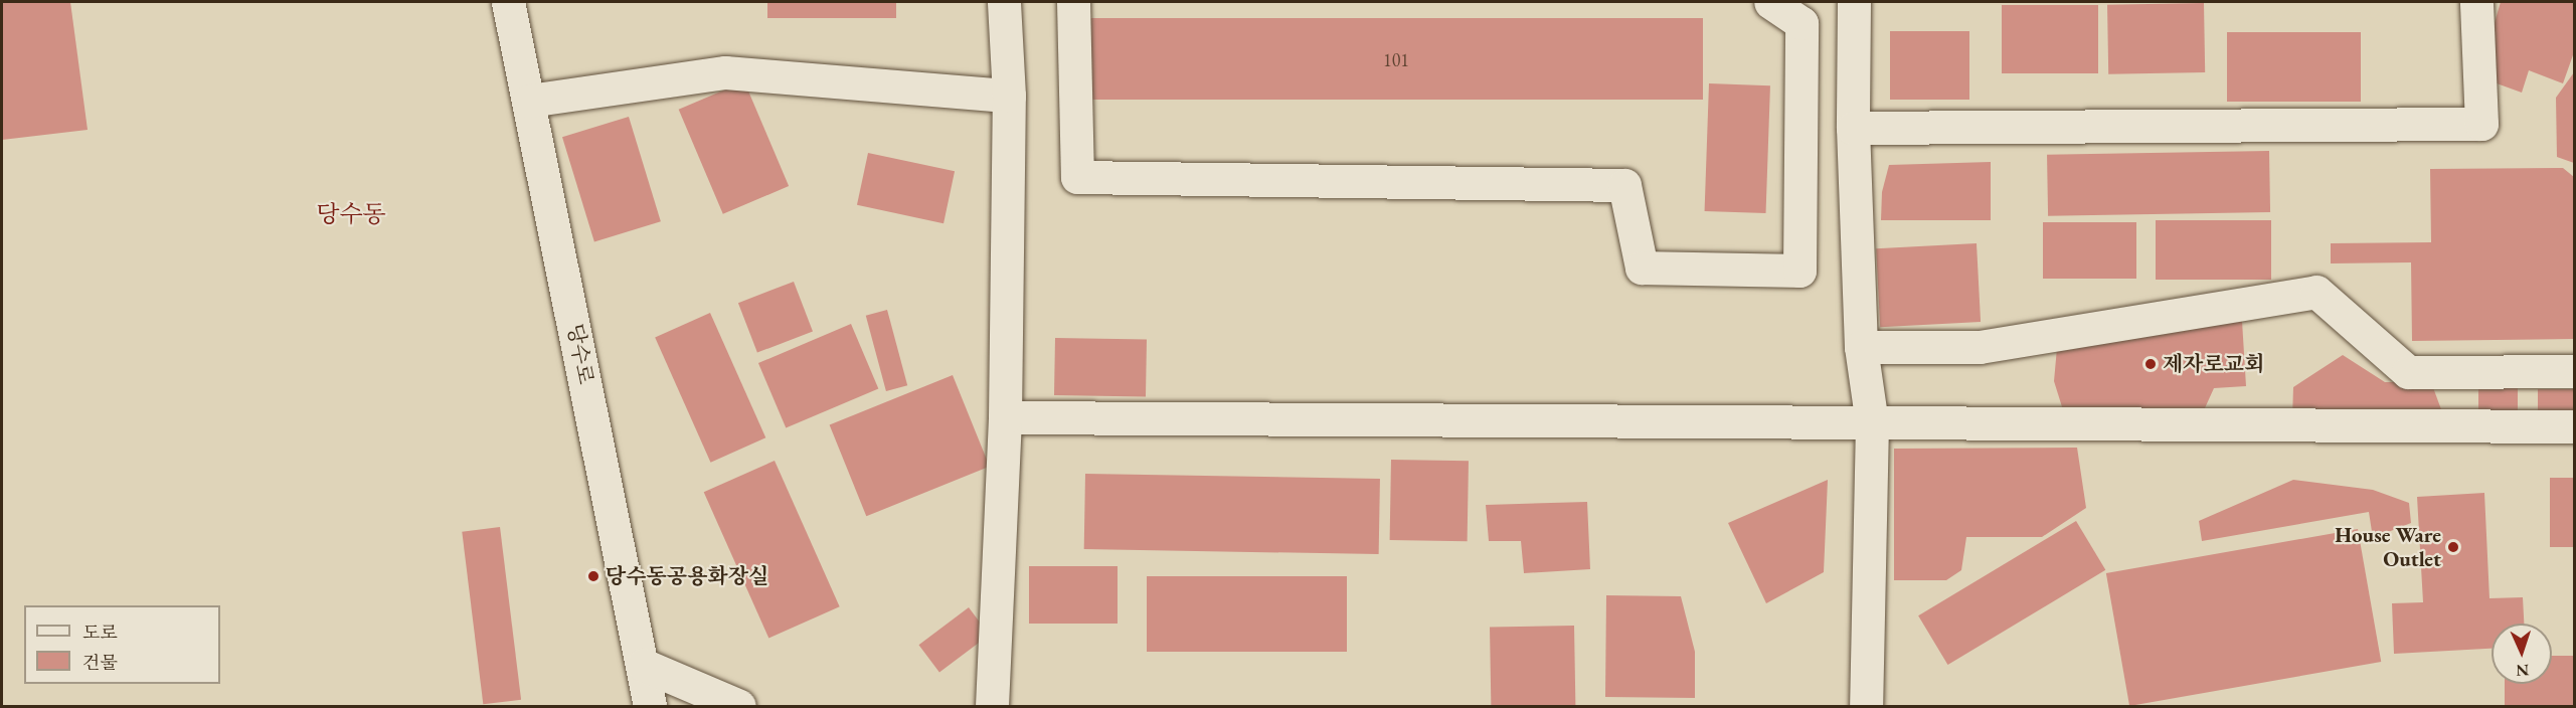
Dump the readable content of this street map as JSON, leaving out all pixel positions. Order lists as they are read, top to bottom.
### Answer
{
  "streets": {
    "street": ["당수로"]
  },
  "districts": ["당수동"],
  "places": ["제자로교회", "House Ware Outlet", "당수동공용화장실"],
  "house_numbers": ["101"],
  "legend": ["도로", "건물"],
  "north": "bottom"
}
